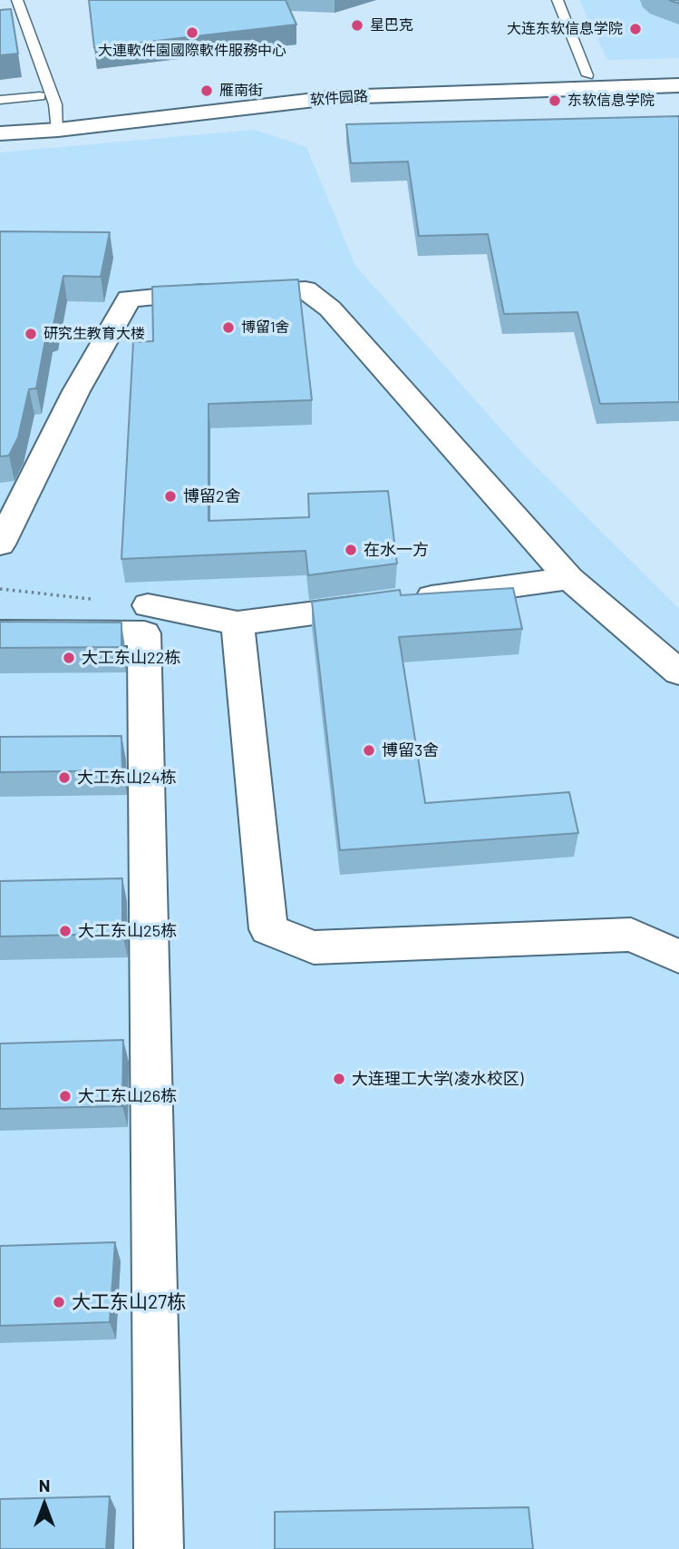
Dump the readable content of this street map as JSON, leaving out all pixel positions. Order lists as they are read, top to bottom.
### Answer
{
  "streets": {
    "street": ["软件园路"]
  },
  "places": [
    "星巴克",
    "大连东软信息学院",
    "大連軟件園國際軟件服務中心",
    "雁南街",
    "东软信息学院",
    "博留1舍",
    "研究生教育大楼",
    "博留2舍",
    "在水一方",
    "大工东山22栋",
    "博留3舍",
    "大工东山24栋",
    "大工东山25栋",
    "大连理工大学(凌水校区)",
    "大工东山26栋",
    "大工东山27栋"
  ],
  "north": "top"
}
